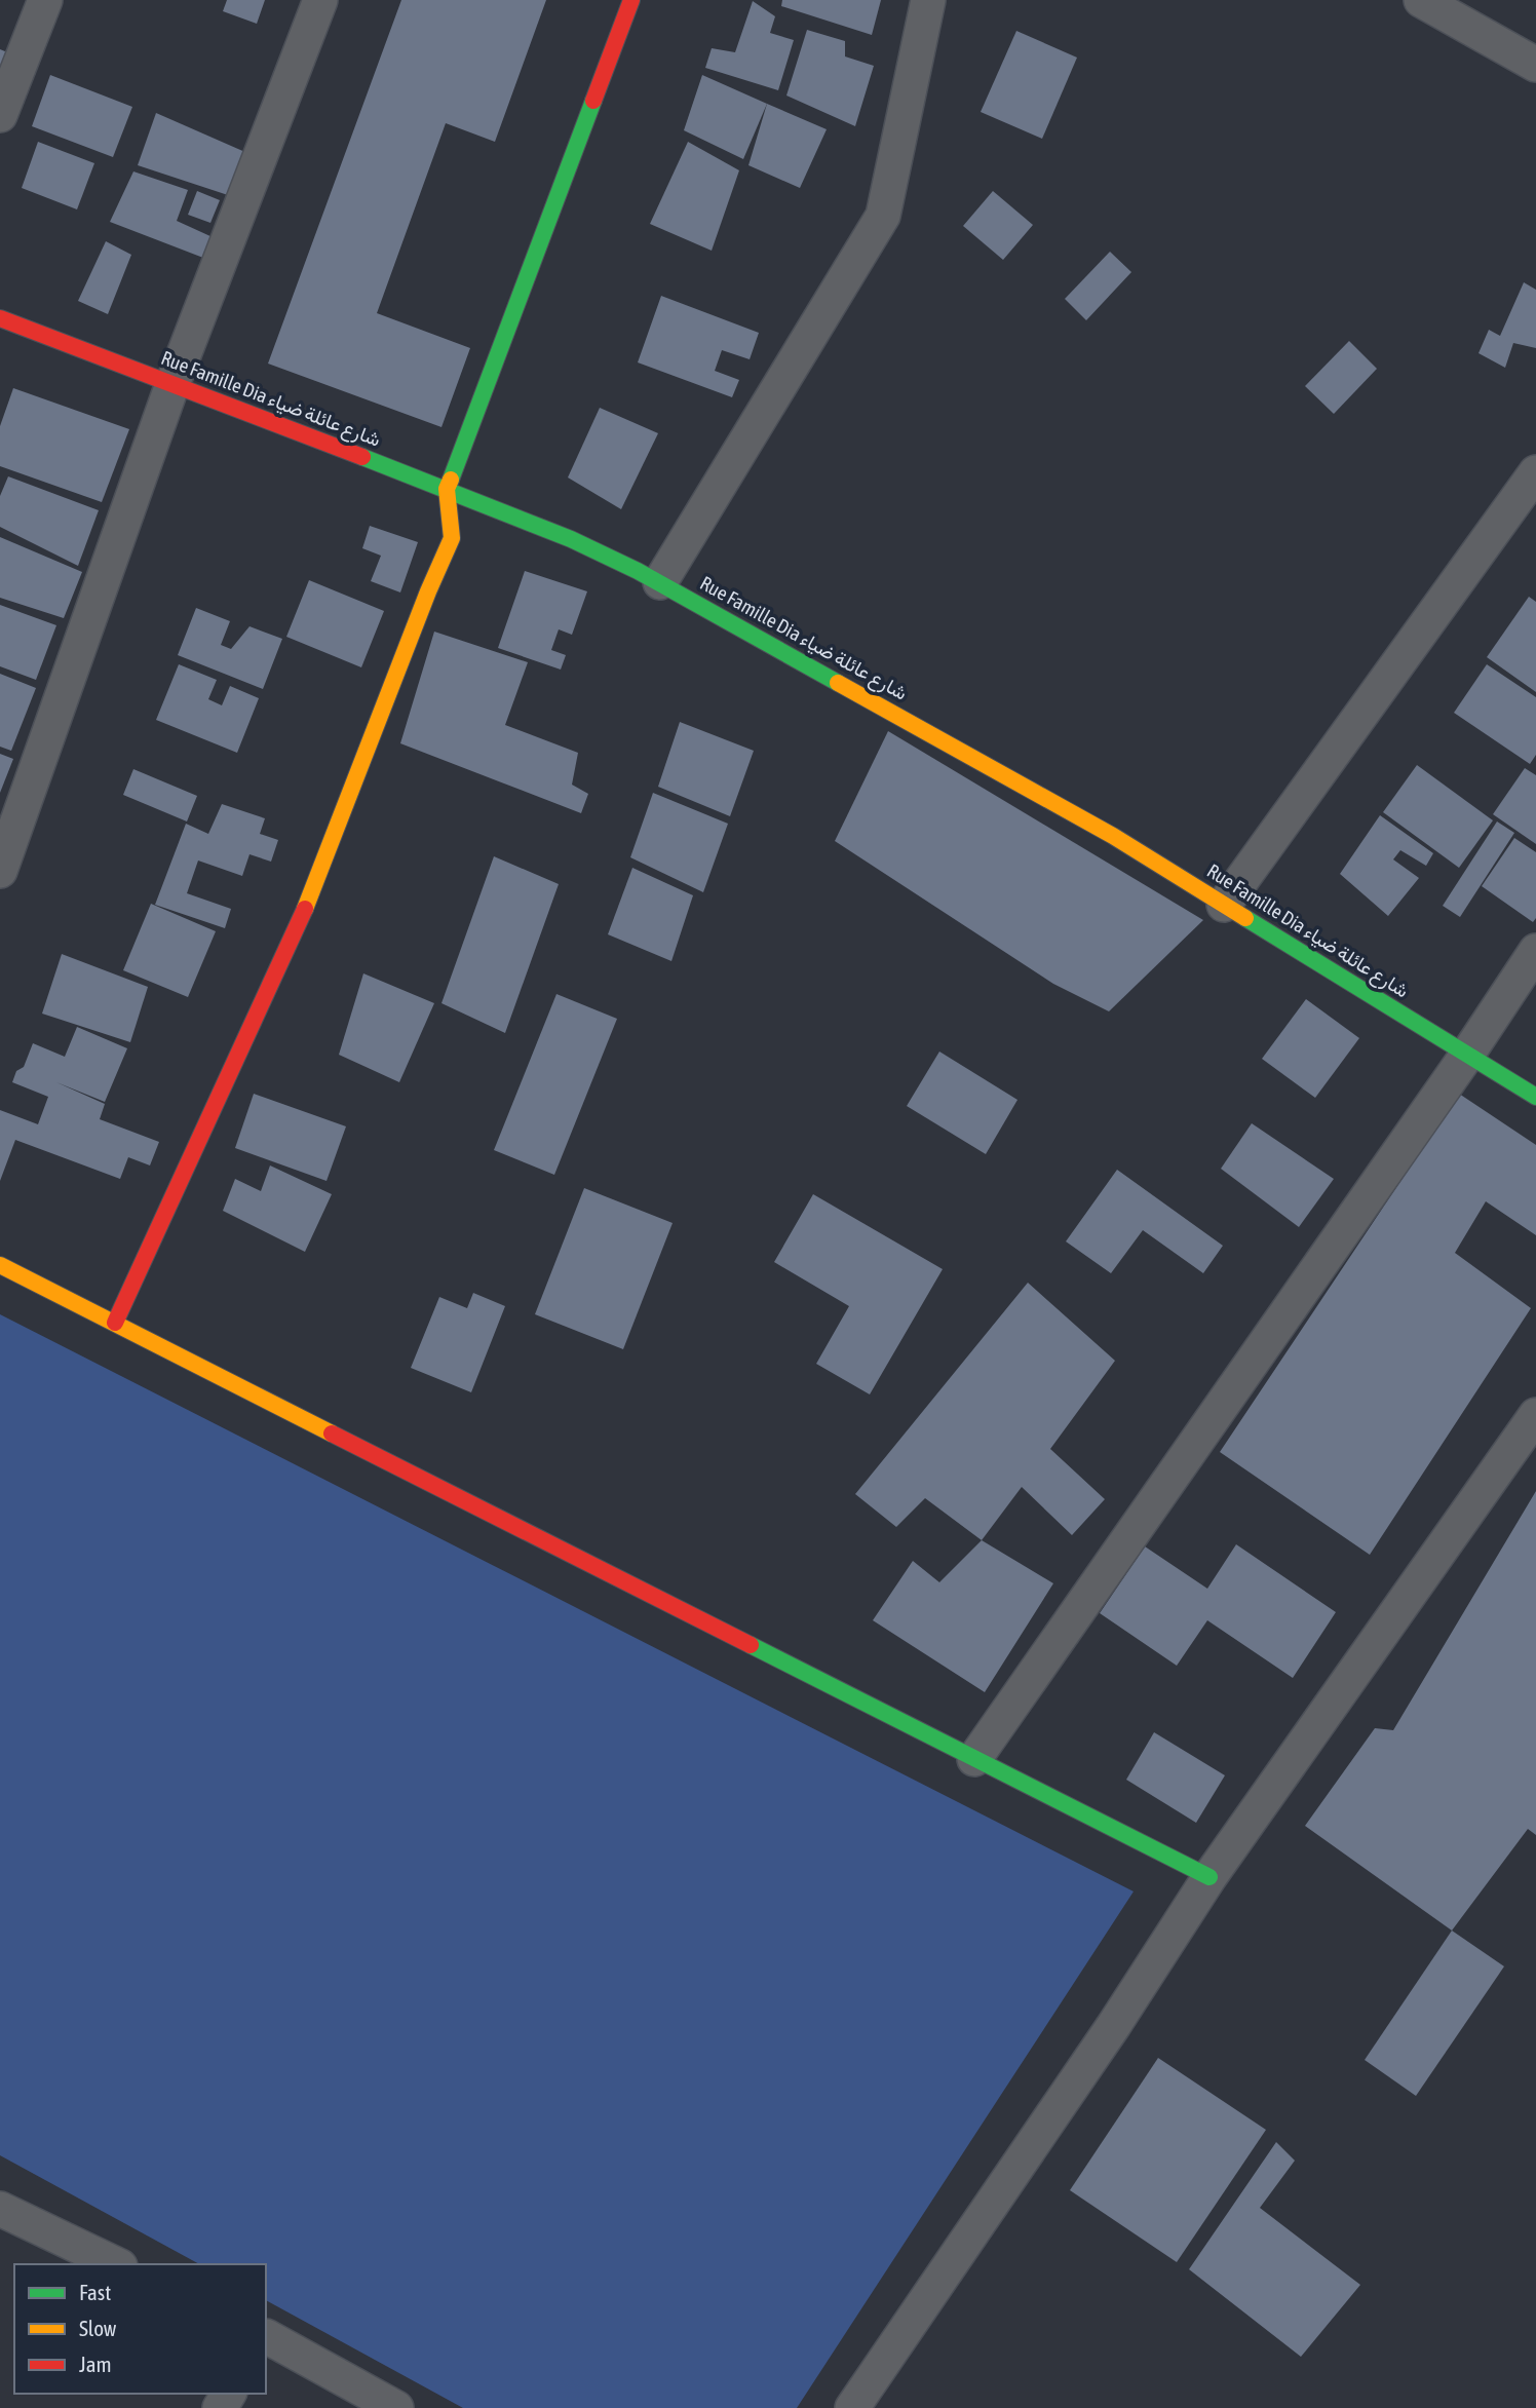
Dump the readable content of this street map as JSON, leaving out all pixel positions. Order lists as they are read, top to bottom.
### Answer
{
  "streets": {
    "street": ["Rue Famille Dia شارع عائلة ضياء"]
  },
  "legend": ["Fast", "Slow", "Jam"]
}
